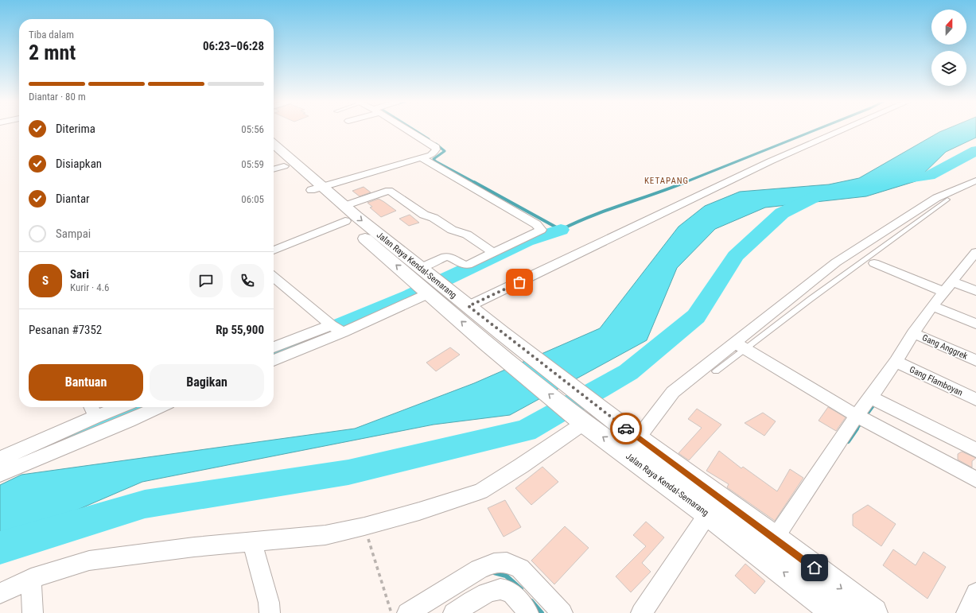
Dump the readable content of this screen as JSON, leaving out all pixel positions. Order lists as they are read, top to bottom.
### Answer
{
  "streets": {
    "highway": ["Jalan Raya Kendal-Semarang"],
    "street": ["Gang Anggrek", "Gang Flamboyan"]
  },
  "districts": ["KETAPANG"],
  "north": "top",
  "page": {
    "heading": ["2 mnt", "Tiba dalam", "06:23–06:28"],
    "panel": [
      "Sari",
      "Kurir · 4.6",
      "Pesanan #7352",
      "Rp 55,900"
    ],
    "bar": "Diantar · 80 m",
    "list": [
      ["Diterima", "05:56"],
      ["Disiapkan", "05:59"],
      ["Diantar", "06:05"],
      "Sampai"
    ],
    "round": "S",
    "buttons": ["Bantuan", "Bagikan"]
  }
}
